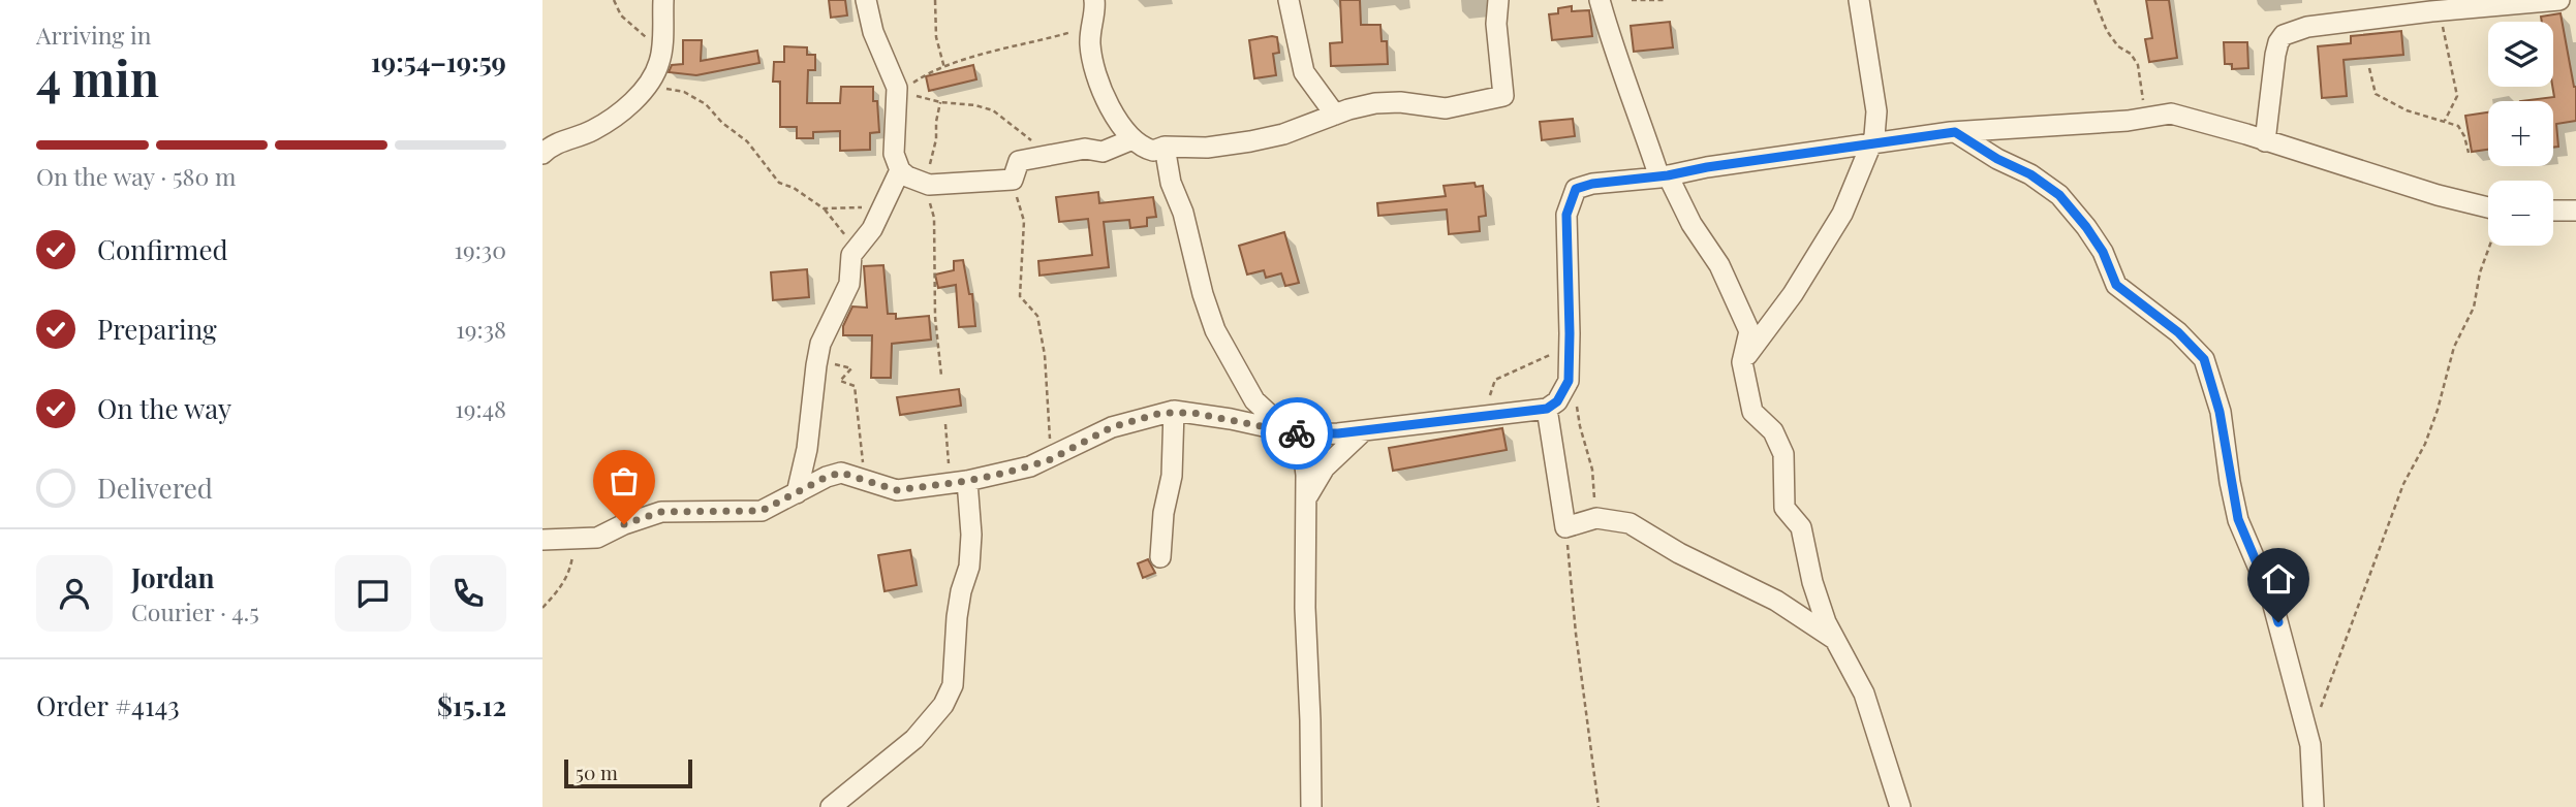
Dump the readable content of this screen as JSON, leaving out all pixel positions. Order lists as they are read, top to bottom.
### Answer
{
  "scale_bar": "50 m",
  "page": {
    "heading": ["4 min", "Arriving in", "19:54–19:59"],
    "panel": [
      "Jordan",
      "Courier · 4.5",
      "Order #4143",
      "$15.12"
    ],
    "map_buttons": ["+", "−"],
    "bar": "On the way · 580 m",
    "list": [
      ["Confirmed", "19:30"],
      ["Preparing", "19:38"],
      ["On the way", "19:48"],
      "Delivered"
    ],
    "scale": "50 m"
  }
}
